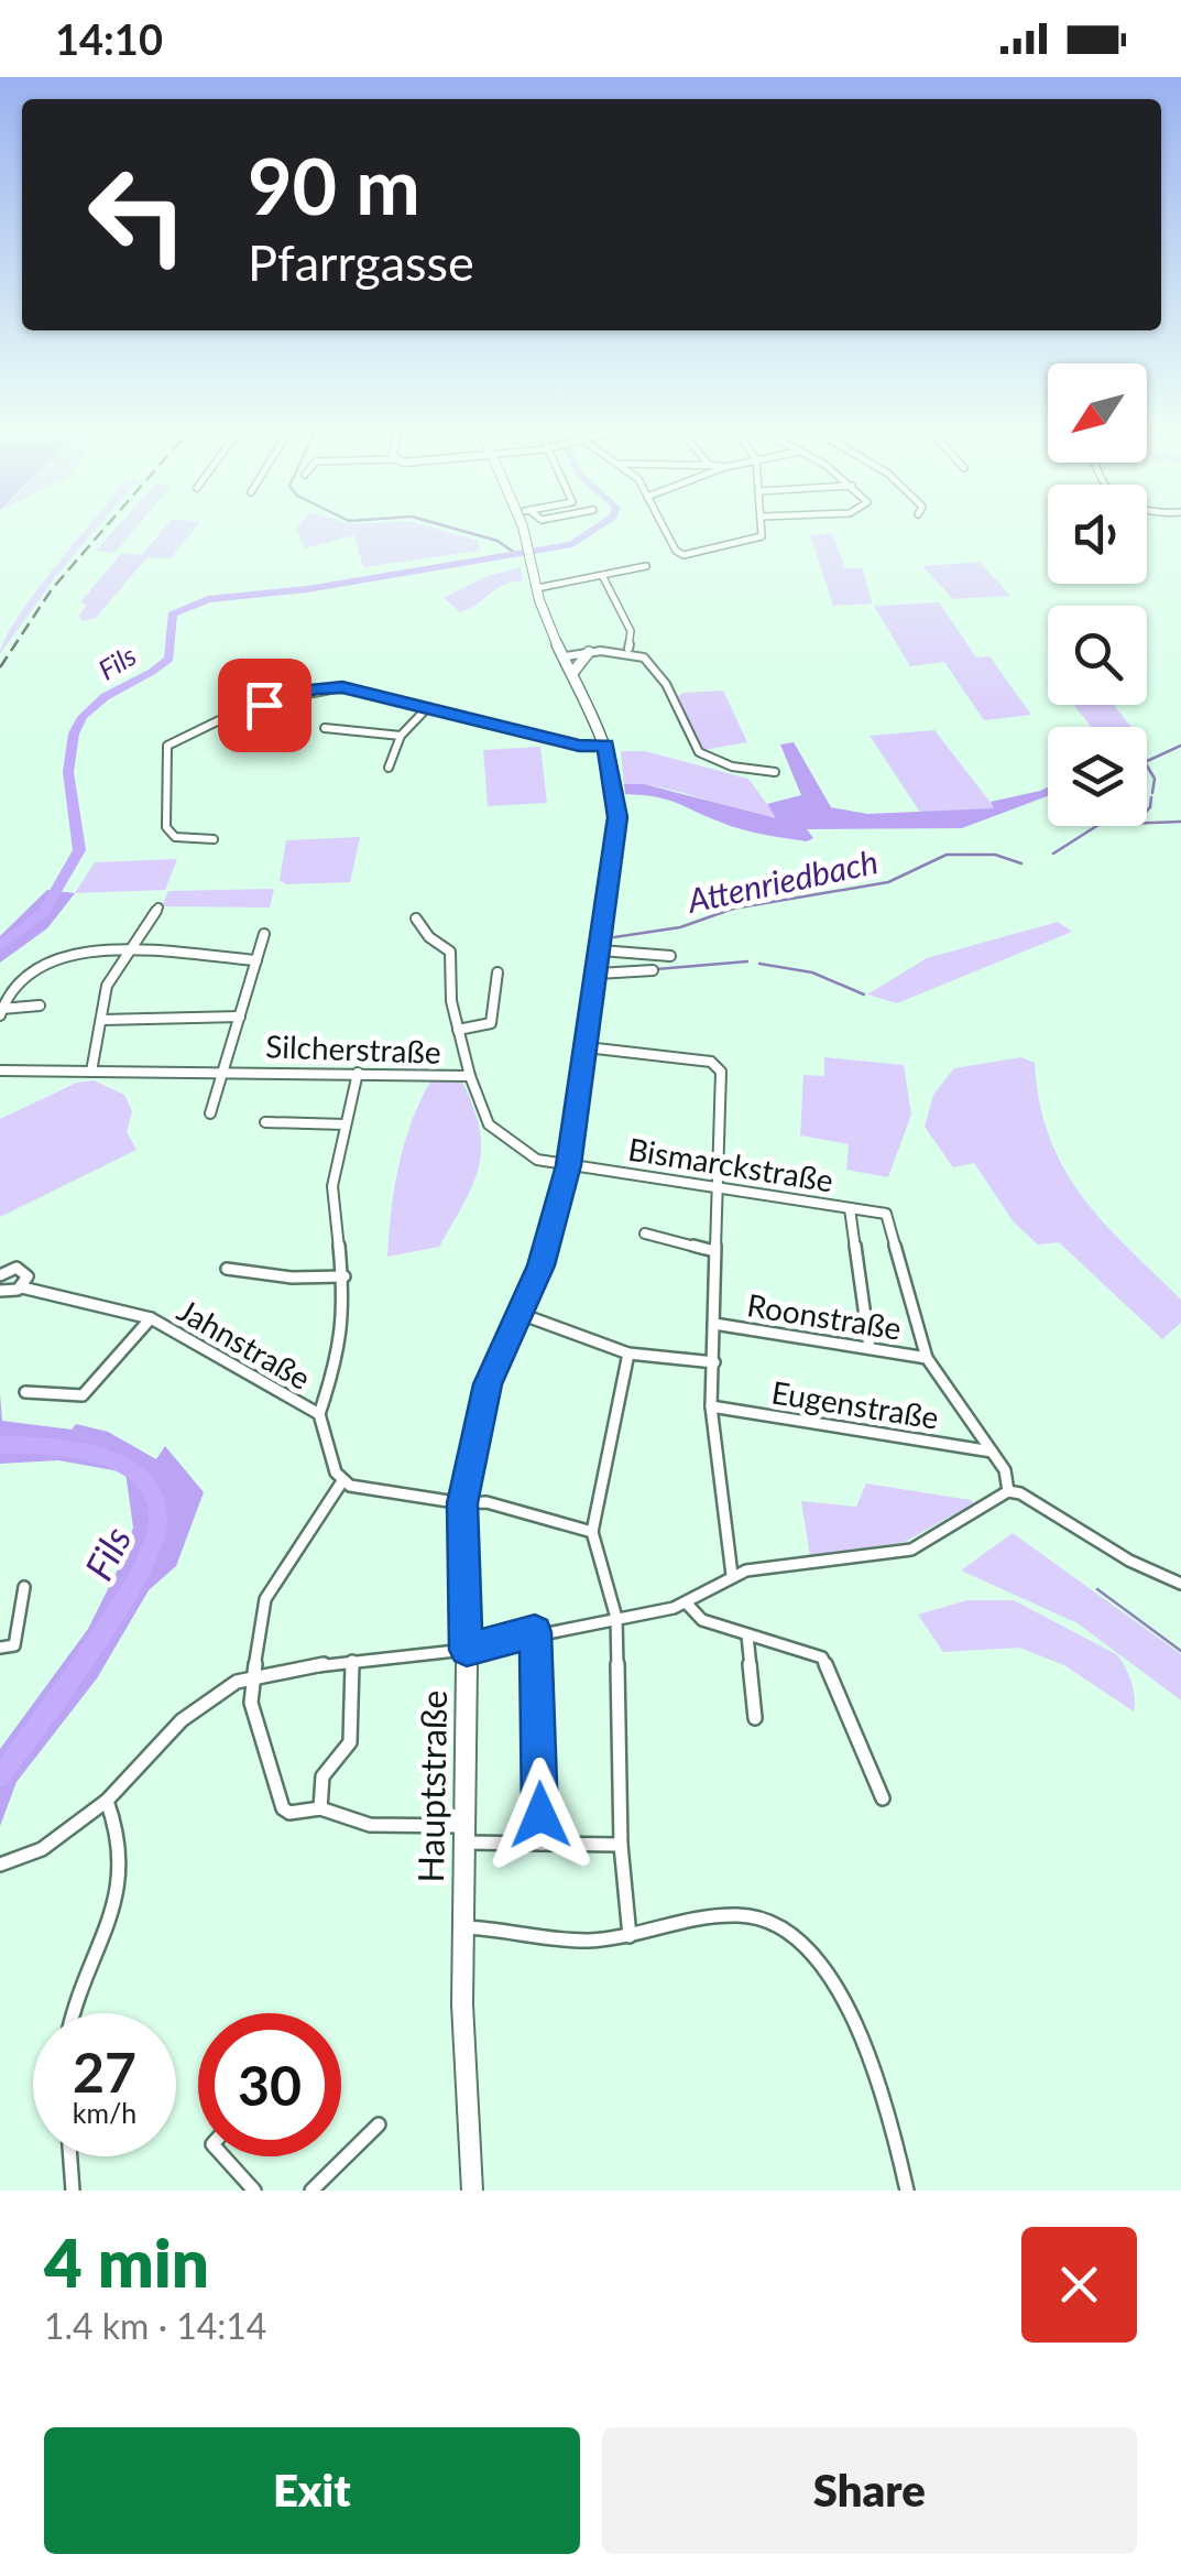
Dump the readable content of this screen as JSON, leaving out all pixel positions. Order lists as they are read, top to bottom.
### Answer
{
  "streets": {
    "main road": ["Hauptstraße"],
    "street": [
      "Silcherstraße",
      "Bismarckstraße",
      "Roonstraße",
      "Jahnstraße",
      "Eugenstraße"
    ]
  },
  "crossings": [
    ["Silcherstraße", "Bismarckstraße"],
    ["Silcherstraße", "Hauptstraße"],
    ["Bismarckstraße", "Roonstraße"],
    ["Bismarckstraße", "Hauptstraße"]
  ],
  "water": ["Fils", "Attenriedbach"],
  "north": "bottom left",
  "page": {
    "status": "14:10",
    "turn": ["90 m", "Pfarrgasse"],
    "speed": "27 km/h",
    "limit": "30",
    "heading": ["4 min", "1.4 km · 14:14"],
    "buttons": ["Exit", "Share"]
  }
}
